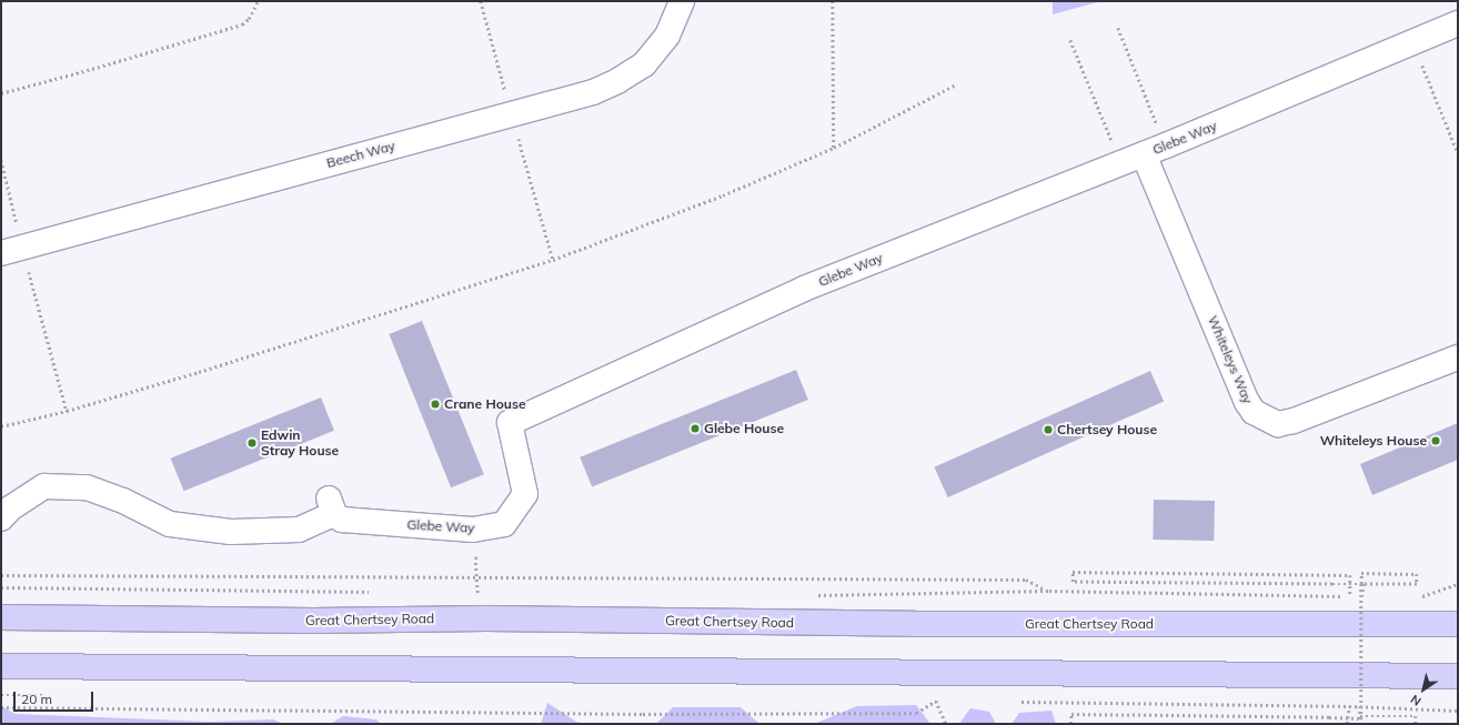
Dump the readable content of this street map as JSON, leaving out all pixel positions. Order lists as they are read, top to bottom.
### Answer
{
  "streets": {
    "highway": ["Great Chertsey Road"],
    "street": ["Glebe Way", "Beech Way", "Whiteleys Way"]
  },
  "crossings": [
    ["Glebe Way", "Whiteleys Way"]
  ],
  "places": [
    "Crane House",
    "Glebe House",
    "Chertsey House",
    "Whiteleys House",
    "Edwin Stray House"
  ],
  "scale_bar": "20 m",
  "north": "bottom left"
}
